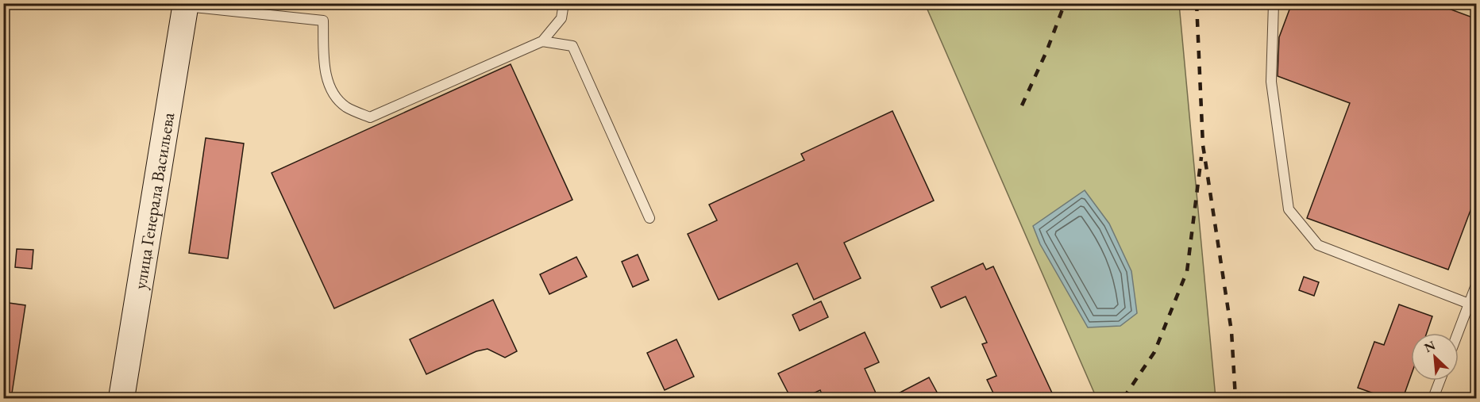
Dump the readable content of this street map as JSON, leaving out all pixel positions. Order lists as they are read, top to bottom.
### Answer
{
  "streets": {
    "main road": ["улица Генерала Васильева"]
  },
  "north": "top left"
}
